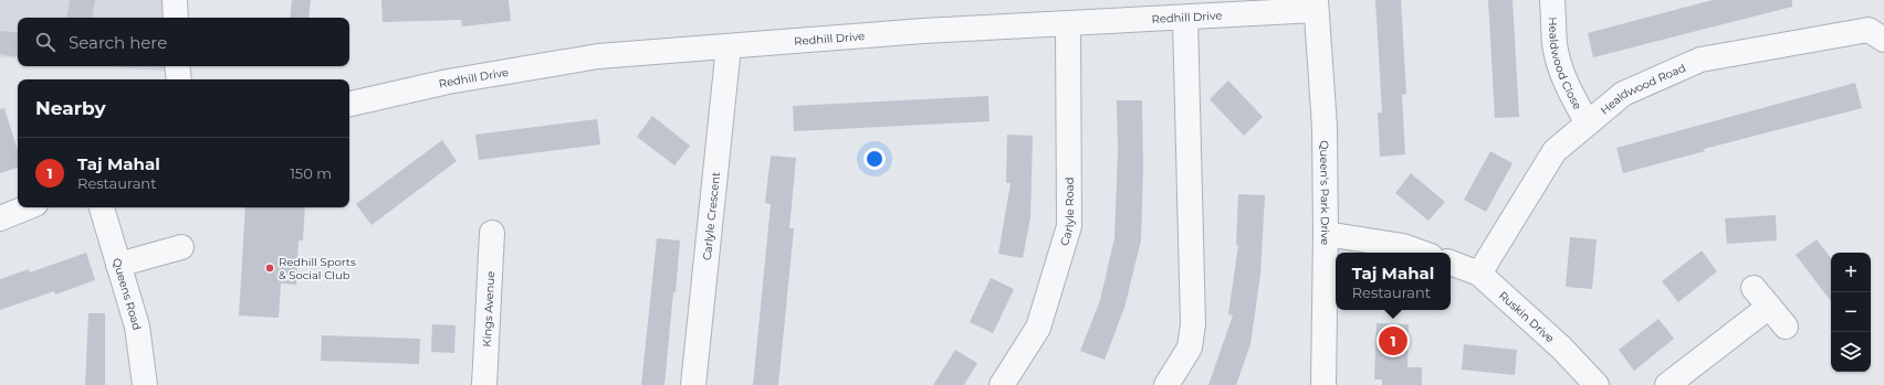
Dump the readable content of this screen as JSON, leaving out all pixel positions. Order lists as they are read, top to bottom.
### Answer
{
  "streets": {
    "street": [
      "Redhill Drive",
      "Healdwood Close",
      "Healdwood Road",
      "Queen's Park Drive",
      "Carlyle Road",
      "Carlyle Crescent",
      "Queens Road",
      "Kings Avenue",
      "Ruskin Drive"
    ]
  },
  "crossings": [
    ["Redhill Drive", "Queen's Park Drive"],
    ["Redhill Drive", "Carlyle Road"],
    ["Redhill Drive", "Carlyle Crescent"],
    ["Healdwood Close", "Healdwood Road"],
    ["Healdwood Road", "Ruskin Drive"]
  ],
  "places": ["Redhill Sports & Social Club"],
  "page": {
    "search": "Search here",
    "heading": "Nearby",
    "list": [
      {
        "mark": "1",
        "name": "Taj Mahal",
        "note": "Restaurant",
        "value": "150 m"
      }
    ],
    "map_buttons": ["+", "−"],
    "popup": ["Taj Mahal", "Restaurant"],
    "pins": "1"
  }
}
